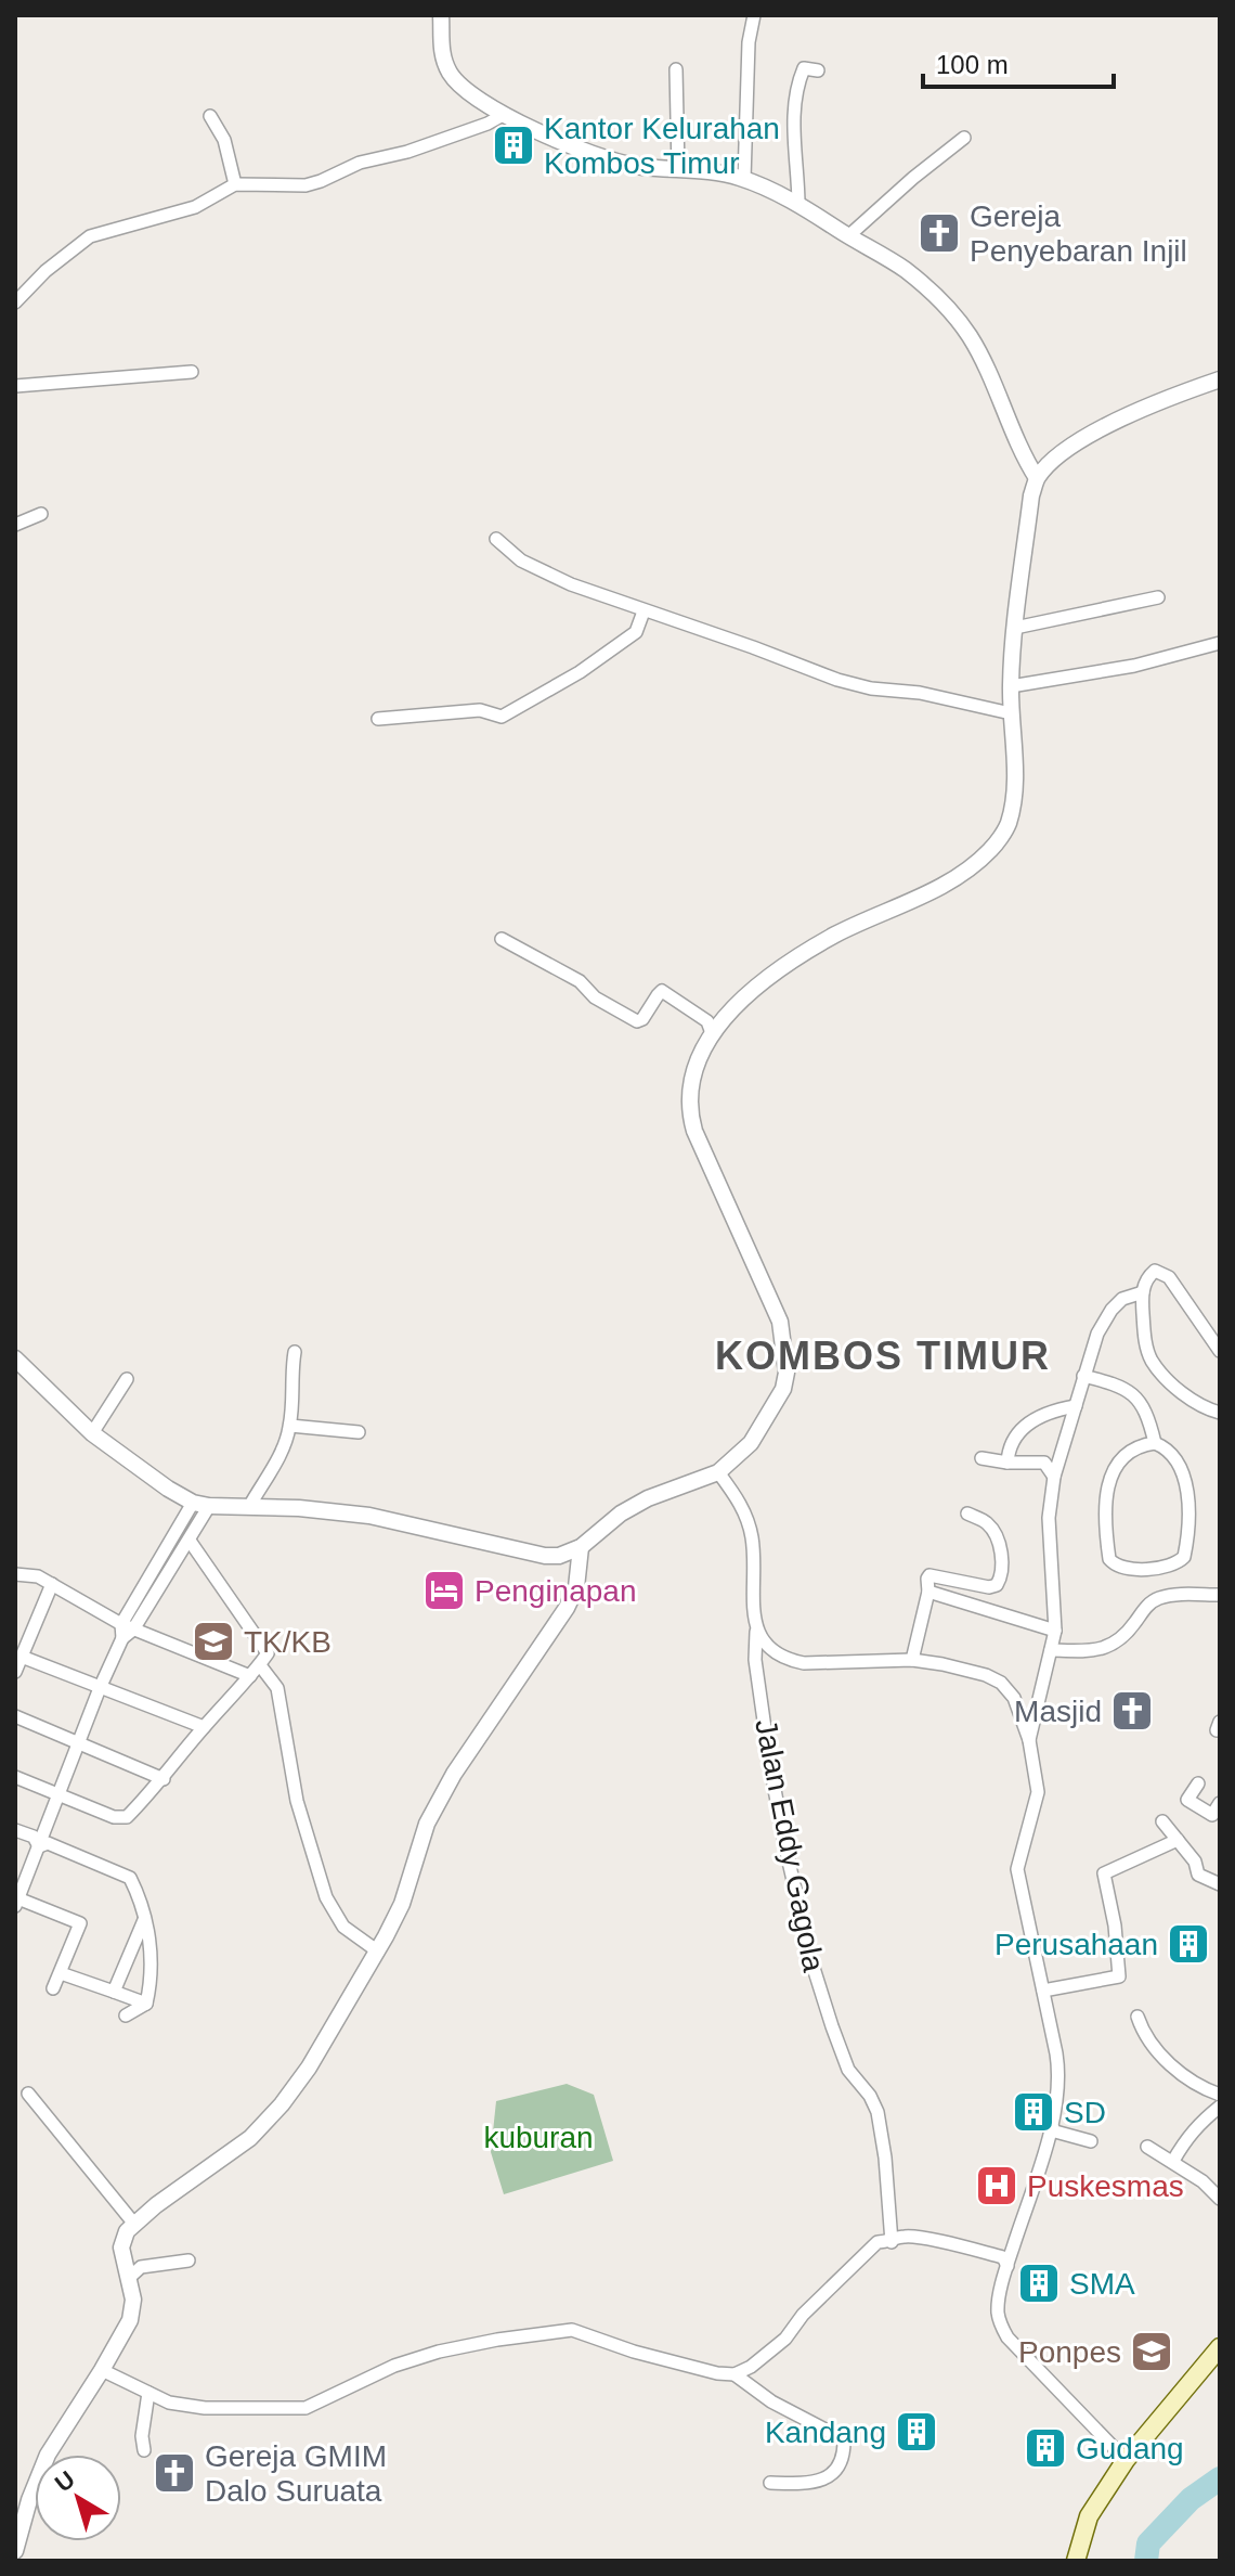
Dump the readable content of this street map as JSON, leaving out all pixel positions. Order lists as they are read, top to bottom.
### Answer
{
  "streets": {
    "street": ["Jalan Eddy Gagola"]
  },
  "districts": ["KOMBOS TIMUR"],
  "parks": ["kuburan"],
  "places": {
    "building": [
      "Kantor Kelurahan Kombos Timur",
      "Perusahaan",
      "SD",
      "SMA",
      "Kandang",
      "Gudang"
    ],
    "church": ["Gereja Penyebaran Injil", "Masjid", "Gereja GMIM Dalo Suruata"],
    "hotel": ["Penginapan"],
    "school or university": ["TK/KB", "Ponpes"],
    "hospital": ["Puskesmas"]
  },
  "scale_bar": "100 m",
  "north": "top left"
}
